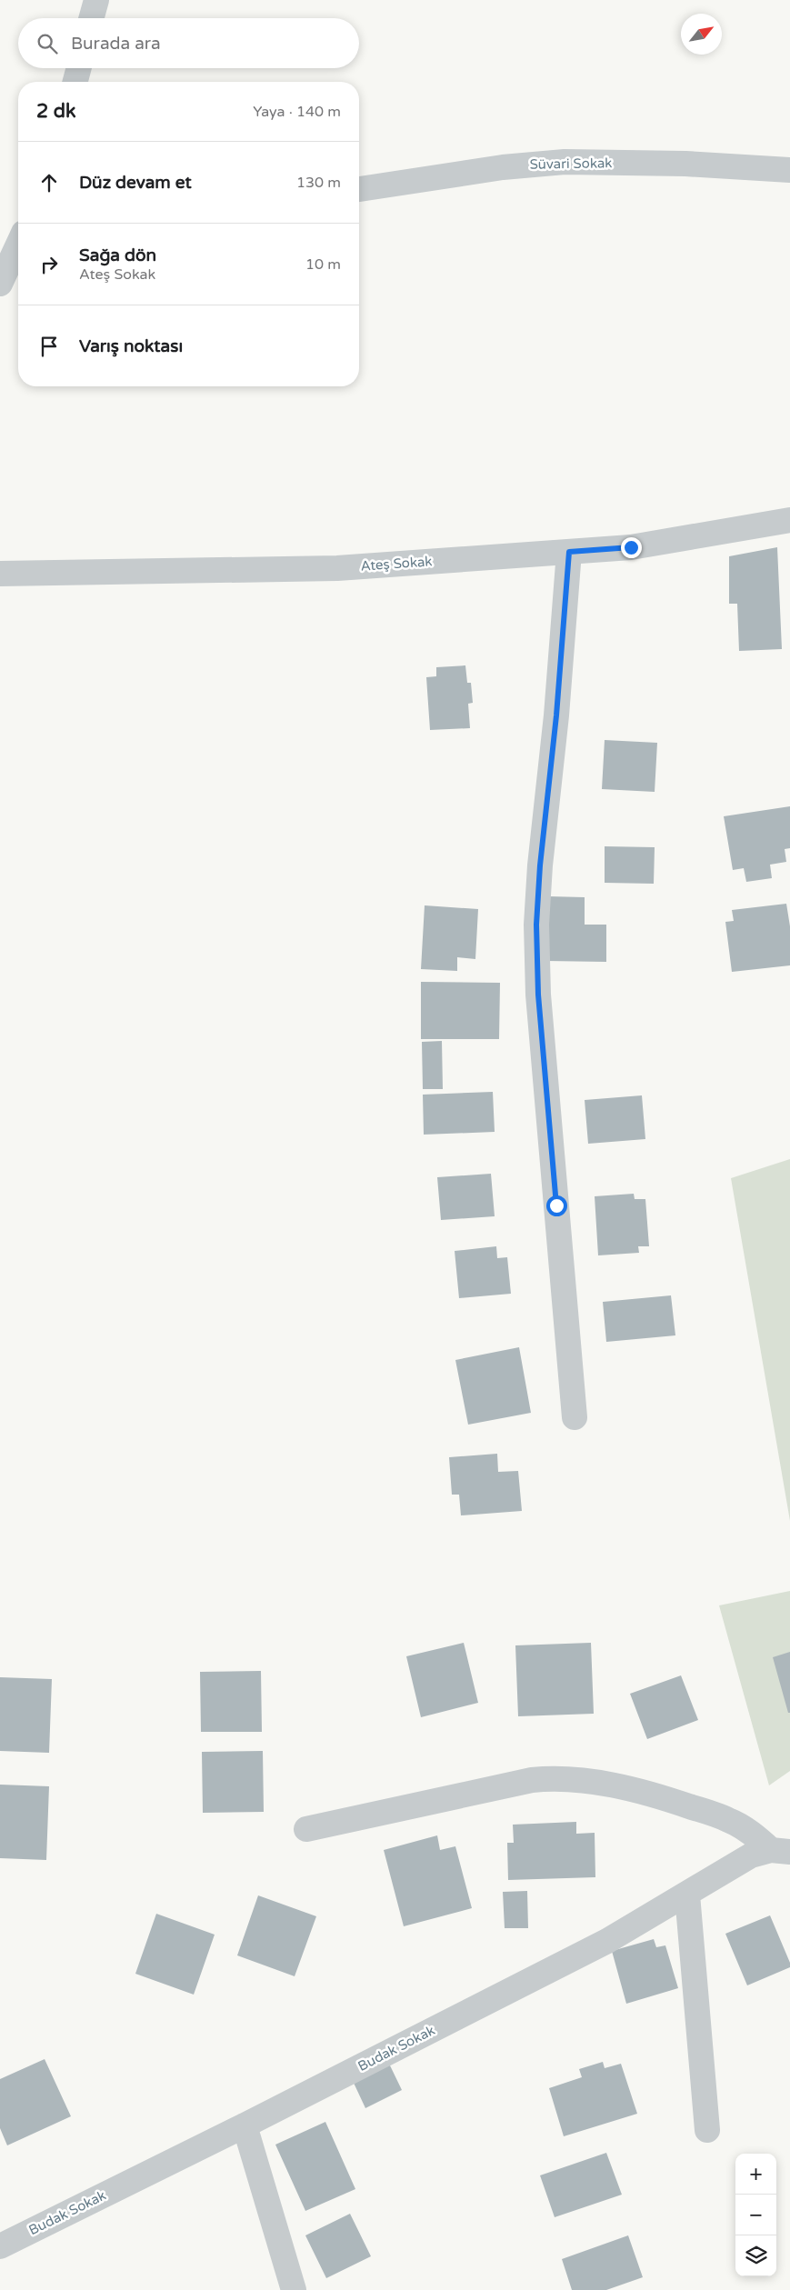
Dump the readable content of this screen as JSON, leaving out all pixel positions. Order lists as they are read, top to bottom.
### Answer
{
  "streets": {
    "street": ["Süvari Sokak", "Ateş Sokak", "Budak Sokak"]
  },
  "north": "top right",
  "page": {
    "search": "Burada ara",
    "heading": ["2 dk", "Yaya · 140 m"],
    "list": [
      ["Düz devam et", "130 m"],
      ["Sağa dön", "Ateş Sokak", "10 m"],
      "Varış noktası"
    ],
    "map_buttons": ["+", "−"]
  }
}
